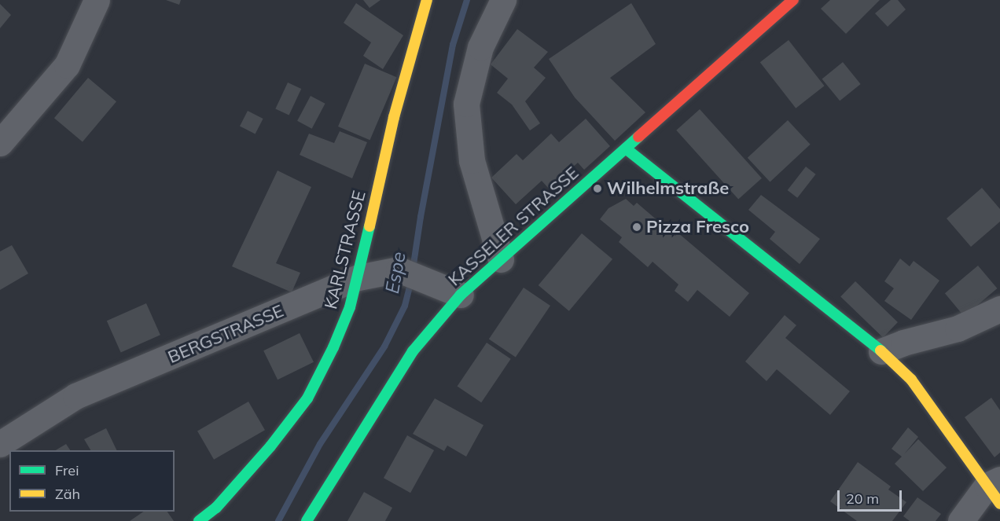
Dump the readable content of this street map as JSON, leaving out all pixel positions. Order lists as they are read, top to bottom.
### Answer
{
  "streets": {
    "street": ["KASSELER STRASSE", "KARLSTRASSE", "BERGSTRASSE"]
  },
  "crossings": [
    ["KASSELER STRASSE", "BERGSTRASSE"],
    ["KARLSTRASSE", "BERGSTRASSE"]
  ],
  "water": ["Espe"],
  "places": ["Wilhelmstraße", "Pizza Fresco"],
  "legend": ["Frei", "Zäh"],
  "scale_bar": "20 m"
}
